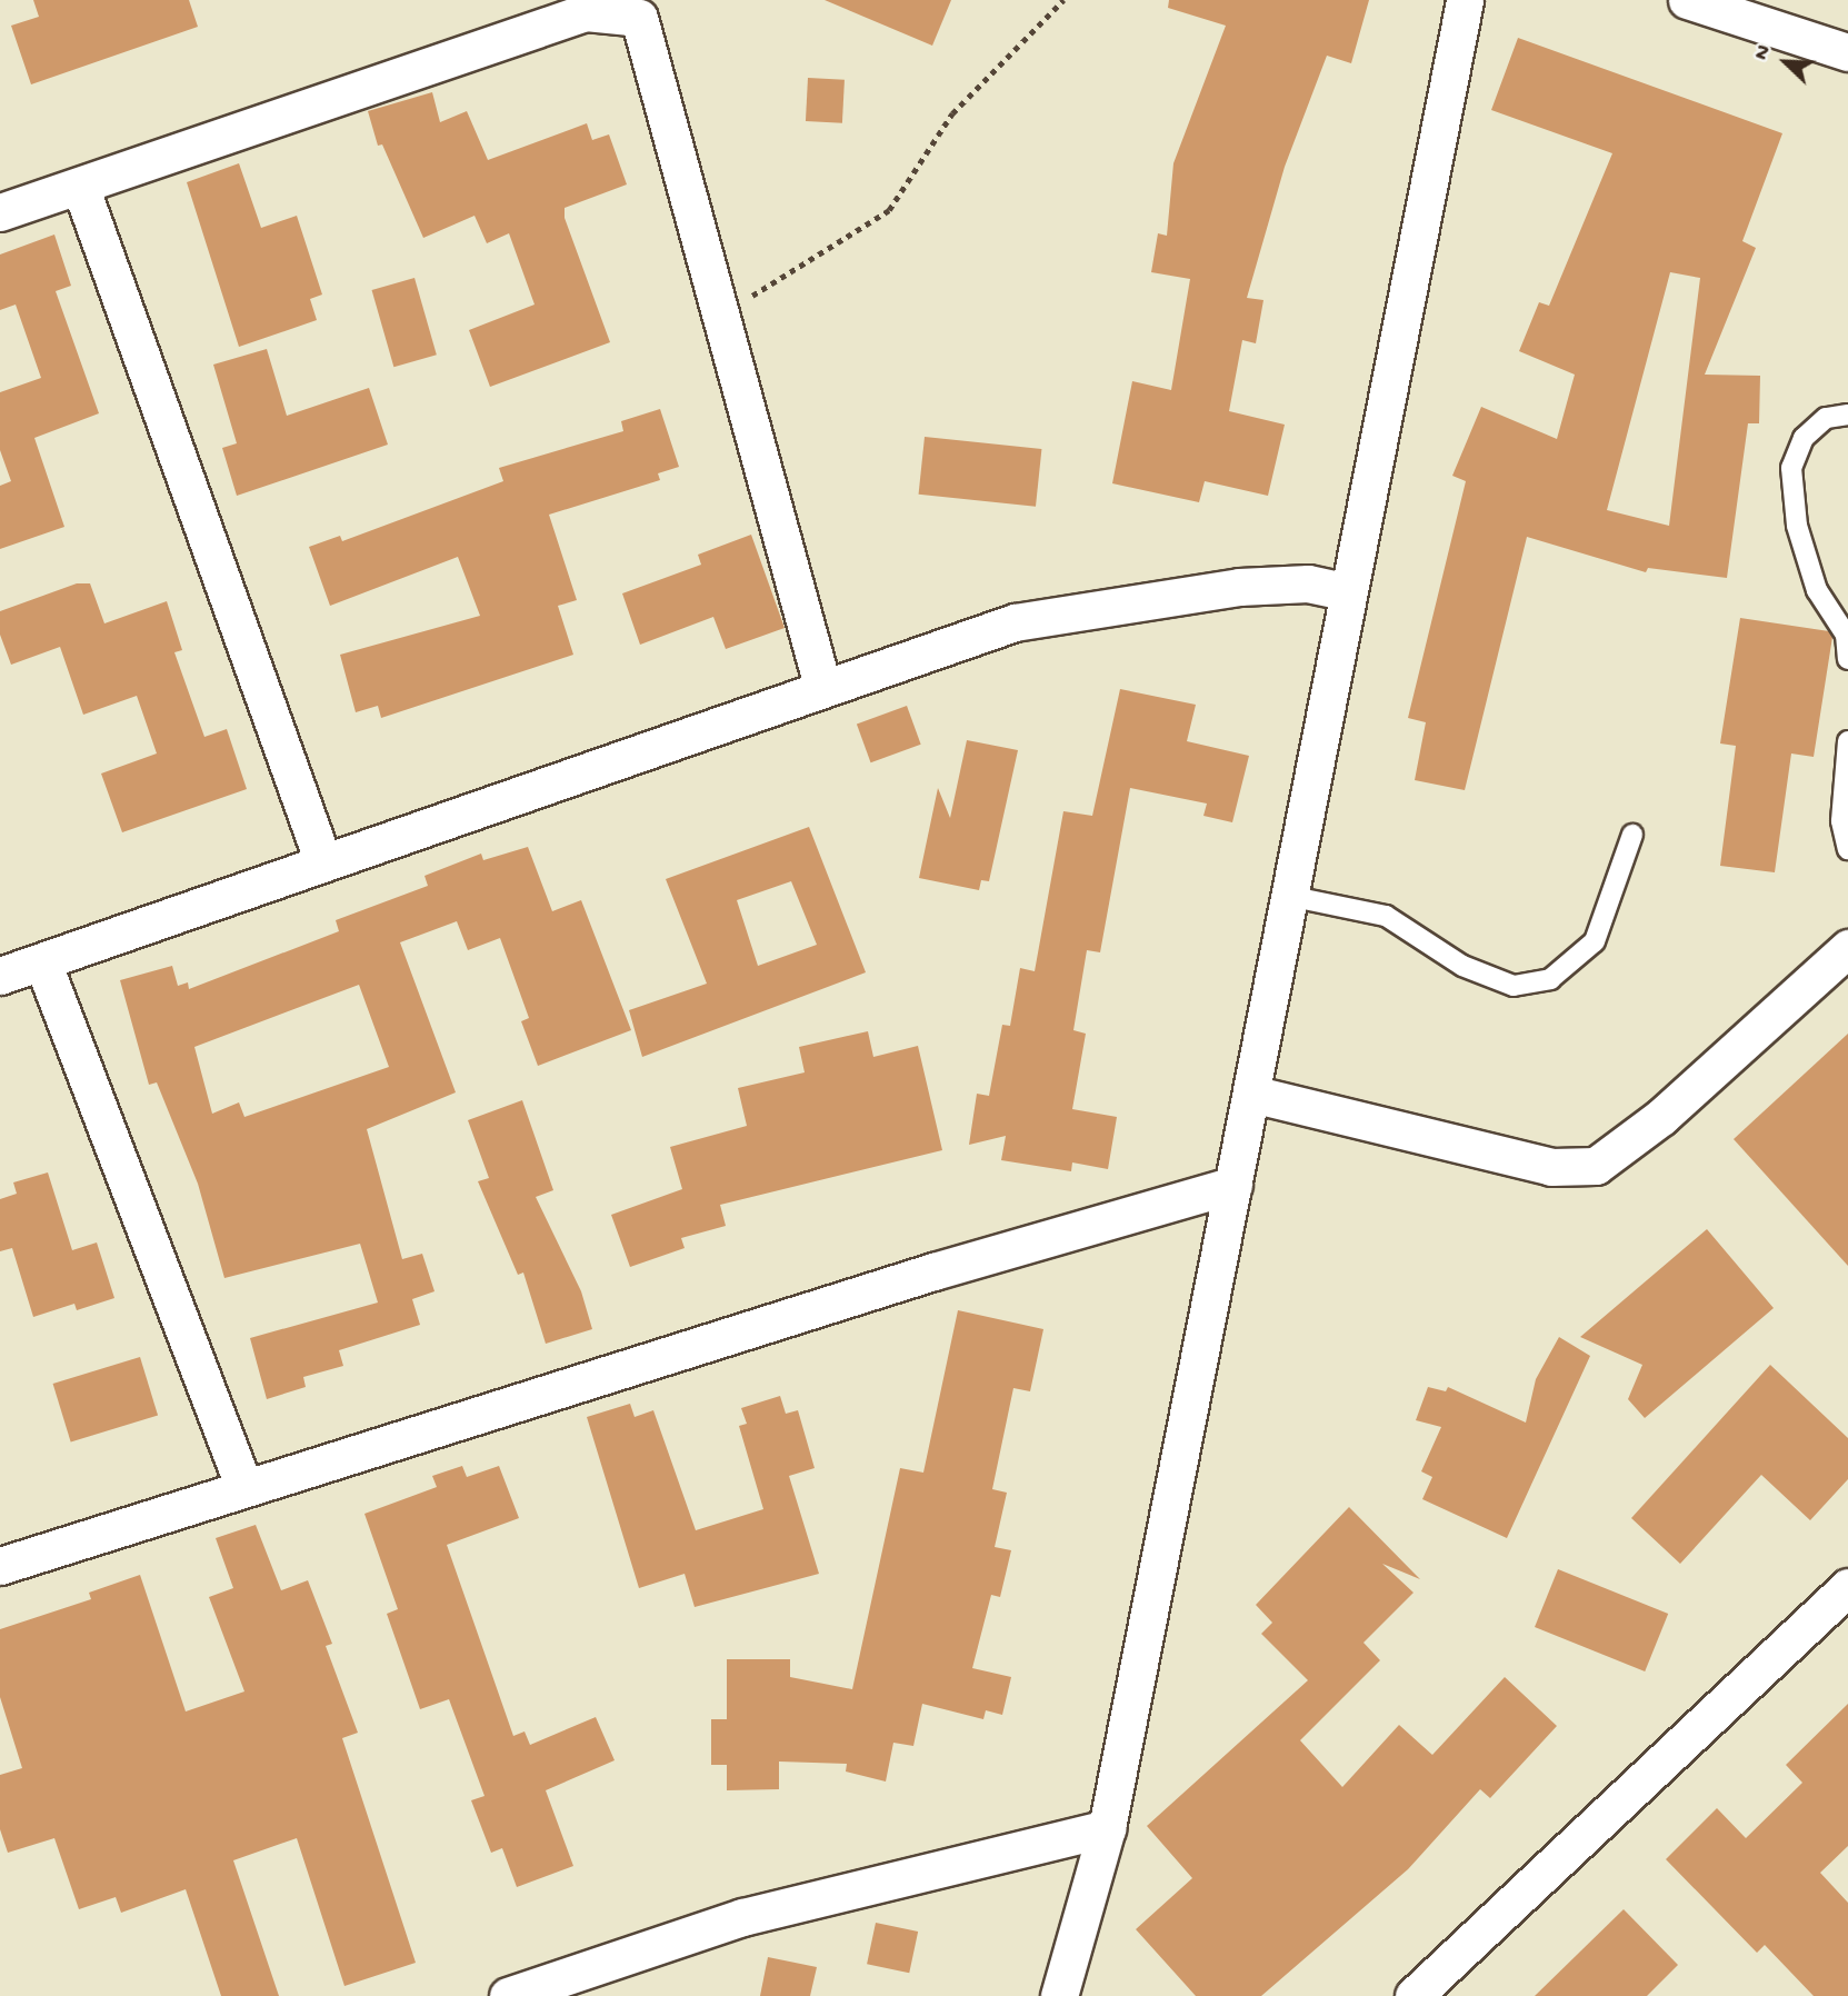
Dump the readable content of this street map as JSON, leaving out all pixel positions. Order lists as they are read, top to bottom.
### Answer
{
  "north": "top left"
}
